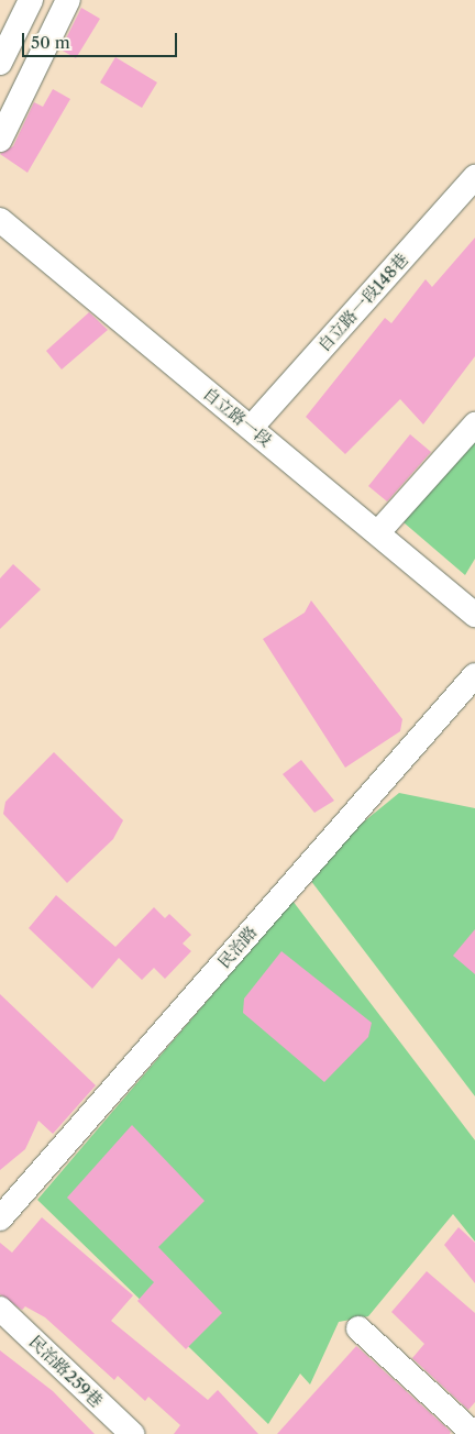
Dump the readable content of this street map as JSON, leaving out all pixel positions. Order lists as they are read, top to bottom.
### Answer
{
  "streets": {
    "street": [
      "自立路一段148巷",
      "自立路一段",
      "民治路",
      "民治路259巷"
    ]
  },
  "crossings": [
    ["自立路一段148巷", "自立路一段"]
  ],
  "scale_bar": "50 m"
}
